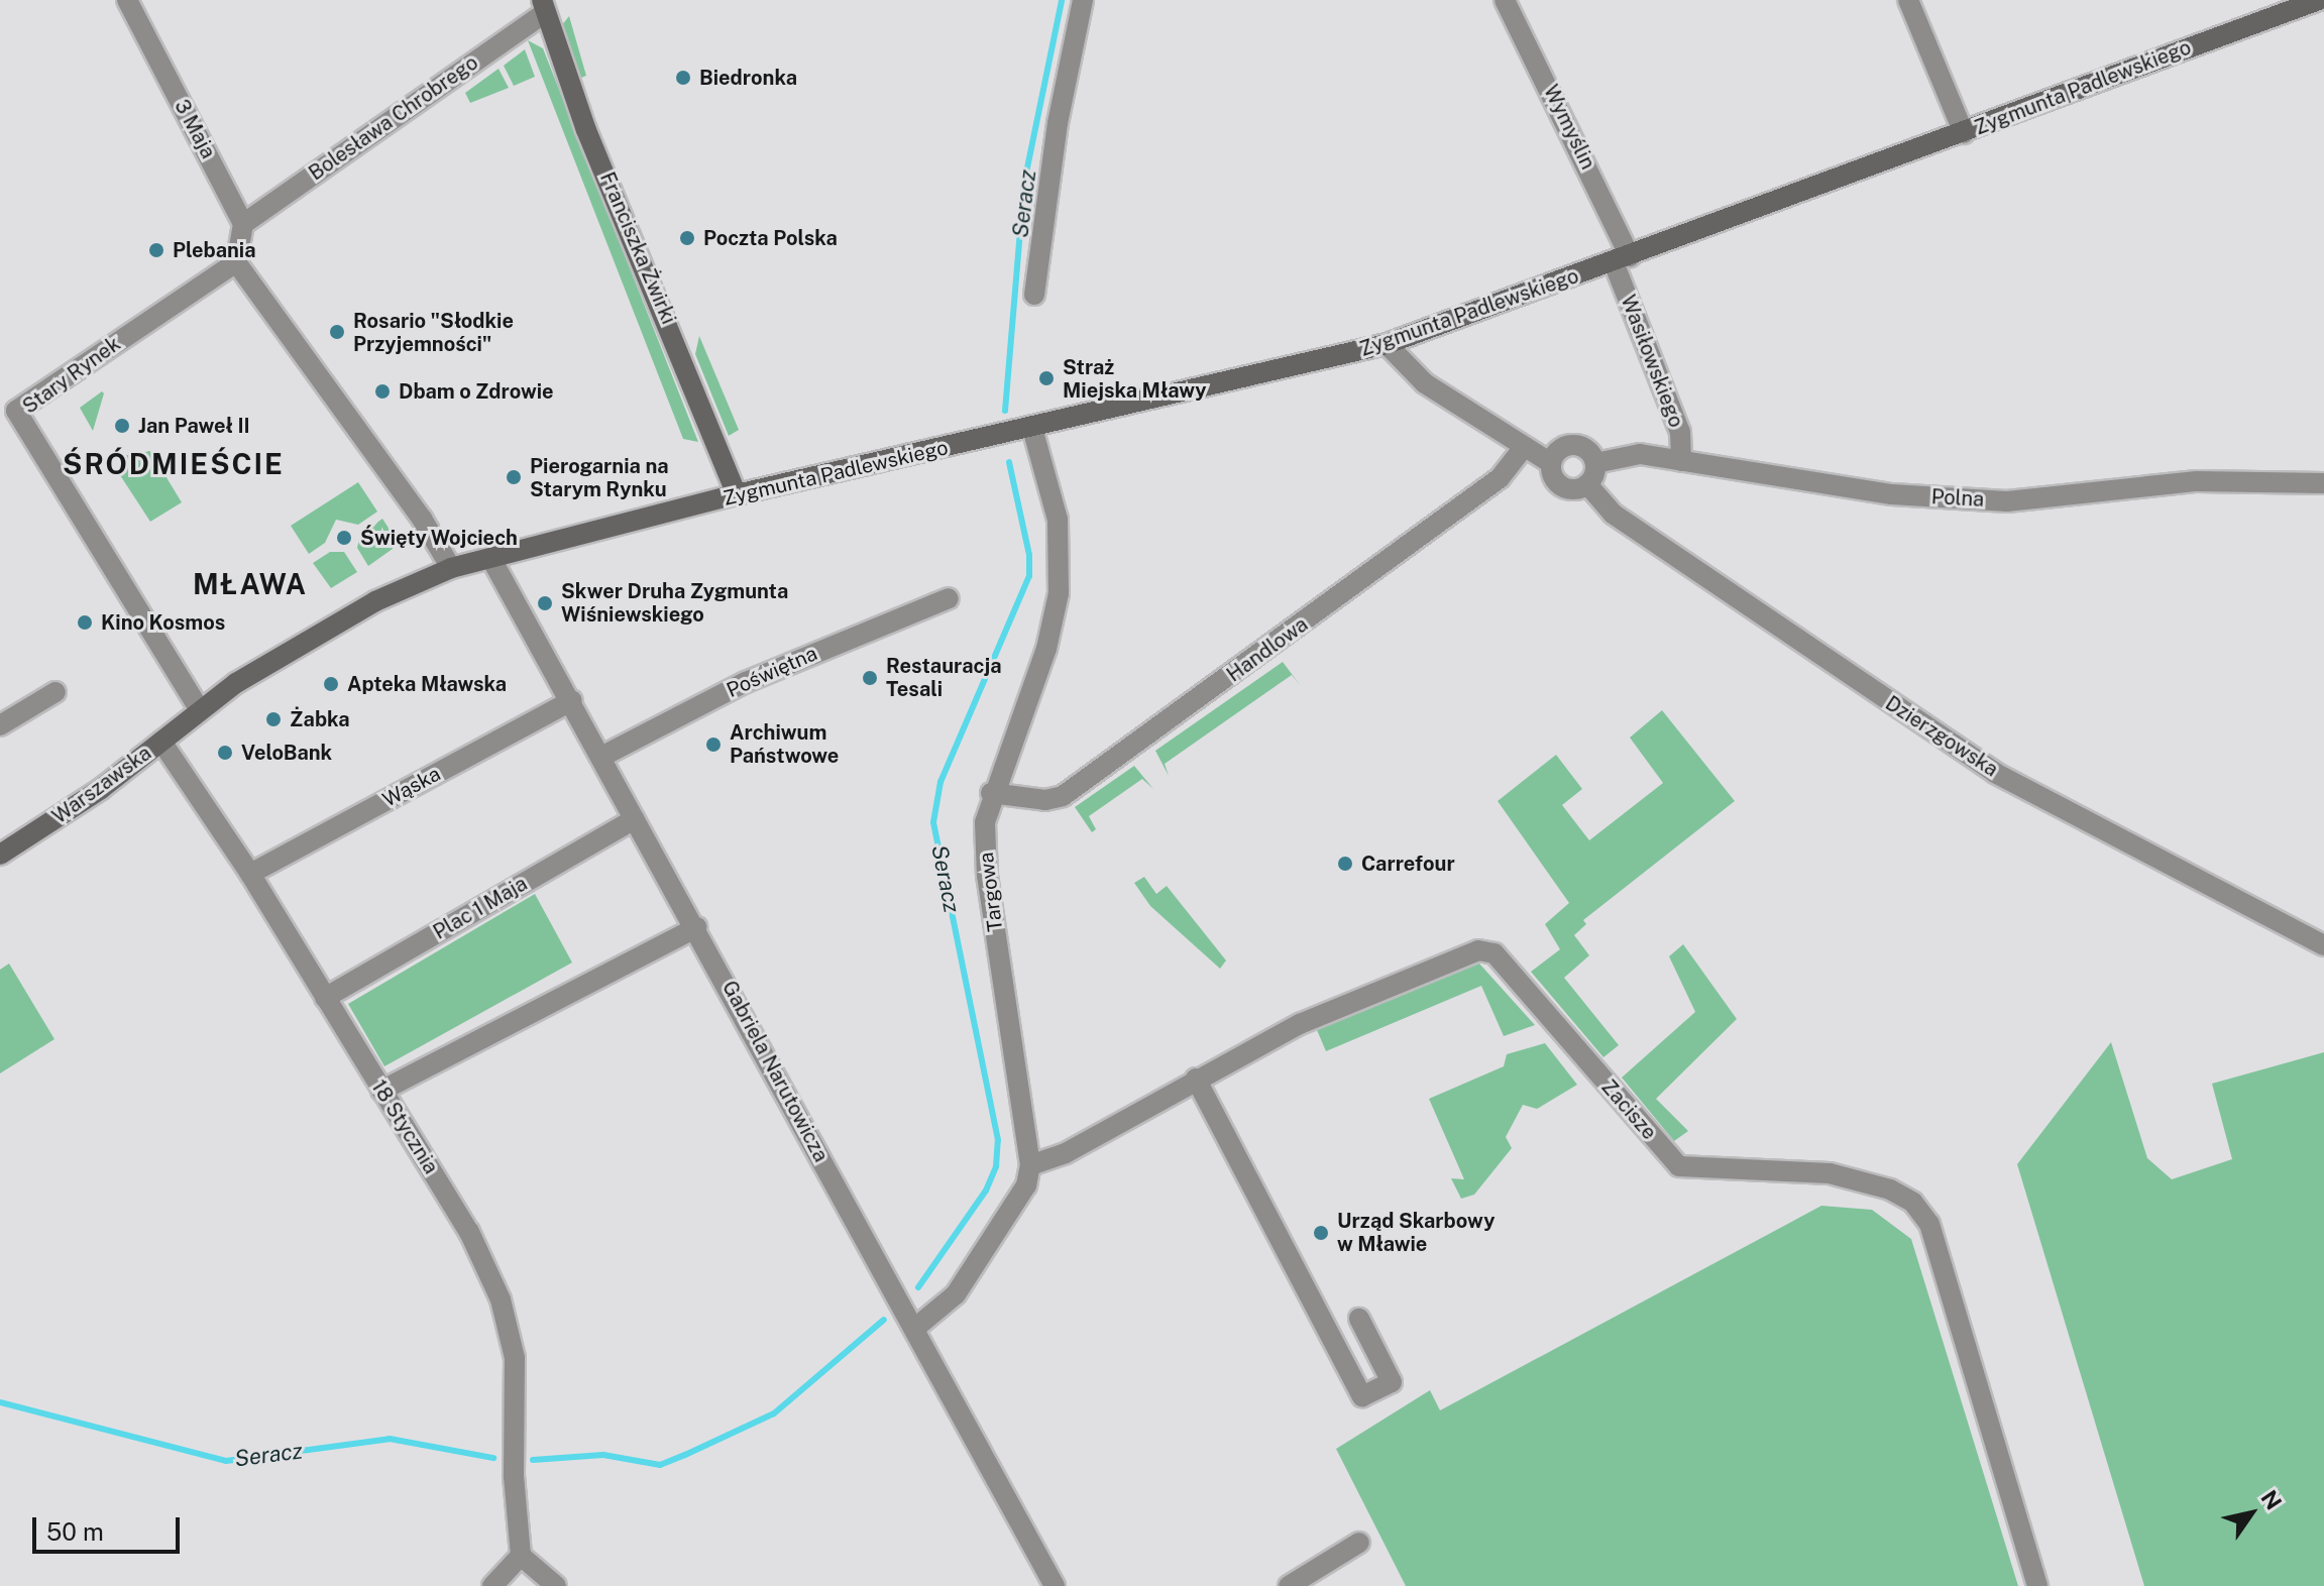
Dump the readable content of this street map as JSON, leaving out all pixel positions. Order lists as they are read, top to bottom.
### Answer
{
  "streets": {
    "street": [
      "Zygmunta Padlewskiego",
      "Bolesława Chrobrego",
      "Wymyślin",
      "3 Maja",
      "Franciszka Żwirki",
      "Wasiłowskiego",
      "Stary Rynek",
      "Polna",
      "Handlowa",
      "Poświętna",
      "Dzierzgowska",
      "Warszawska",
      "Wąska",
      "Targowa",
      "Plac 1 Maja",
      "Gabriela Narutowicza",
      "Zacisze",
      "18 Stycznia"
    ]
  },
  "crossings": [
    ["Zygmunta Padlewskiego", "Wymyślin"],
    ["Zygmunta Padlewskiego", "Franciszka Żwirki"],
    ["Zygmunta Padlewskiego", "Wasiłowskiego"],
    ["Zygmunta Padlewskiego", "Stary Rynek"],
    ["Zygmunta Padlewskiego", "Warszawska"],
    ["Zygmunta Padlewskiego", "Targowa"],
    ["Zygmunta Padlewskiego", "Gabriela Narutowicza"],
    ["Bolesława Chrobrego", "3 Maja"],
    ["Bolesława Chrobrego", "Franciszka Żwirki"],
    ["Wymyślin", "Wasiłowskiego"],
    ["Wasiłowskiego", "Polna"],
    ["Stary Rynek", "Warszawska"],
    ["Polna", "Dzierzgowska"],
    ["Handlowa", "Targowa"],
    ["Poświętna", "Gabriela Narutowicza"],
    ["Warszawska", "18 Stycznia"],
    ["Wąska", "Gabriela Narutowicza"],
    ["Wąska", "18 Stycznia"],
    ["Targowa", "Gabriela Narutowicza"],
    ["Targowa", "Zacisze"],
    ["Plac 1 Maja", "Gabriela Narutowicza"],
    ["Plac 1 Maja", "18 Stycznia"]
  ],
  "districts": ["ŚRÓDMIEŚCIE", "MŁAWA"],
  "water": ["Seracz"],
  "places": [
    "Biedronka",
    "Poczta Polska",
    "Plebania",
    "Rosario \"Słodkie Przyjemności\"",
    "Straż Miejska Mławy",
    "Dbam o Zdrowie",
    "Jan Paweł II",
    "Pierogarnia na Starym Rynku",
    "Święty Wojciech",
    "Skwer Druha Zygmunta Wiśniewskiego",
    "Kino Kosmos",
    "Restauracja Tesali",
    "Apteka Mławska",
    "Żabka",
    "Archiwum Państwowe",
    "VeloBank",
    "Carrefour",
    "Urząd Skarbowy w Mławie"
  ],
  "scale_bar": "50 m",
  "north": "top right"
}
